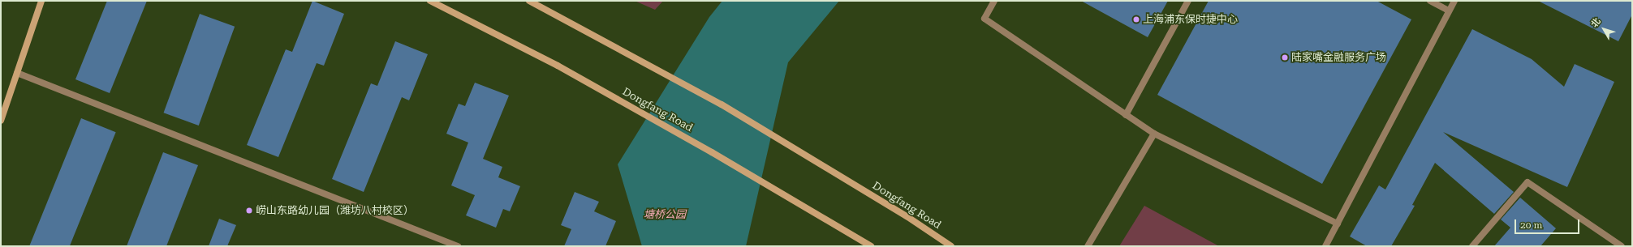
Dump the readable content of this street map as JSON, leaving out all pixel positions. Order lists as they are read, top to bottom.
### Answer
{
  "streets": {
    "main road": ["Dongfang Road"]
  },
  "parks": ["塘桥公园"],
  "places": ["上海浦东保时捷中心", "陆家嘴金融服务广场", "崂山东路幼儿园（潍坊八村校区）"],
  "scale_bar": "20 m",
  "north": "top left"
}
